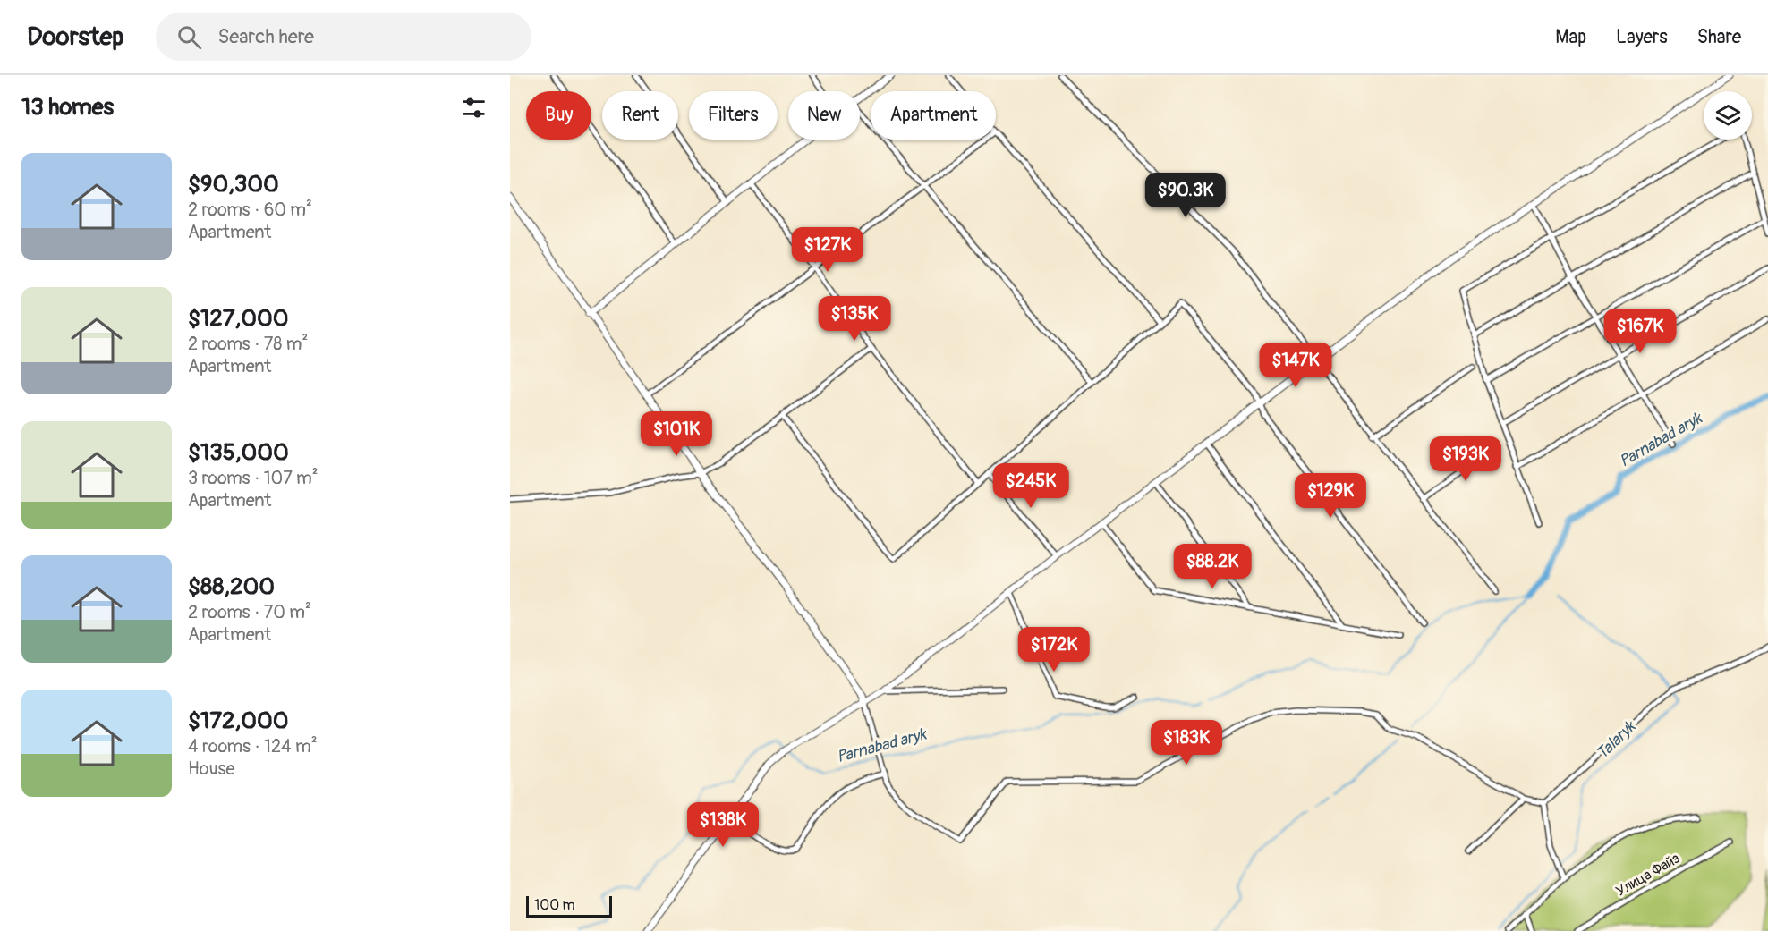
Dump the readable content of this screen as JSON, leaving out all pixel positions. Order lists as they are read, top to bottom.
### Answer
{
  "streets": {
    "street": ["Улица Файз"]
  },
  "water": ["Parnabad aryk", "Talaryk"],
  "scale_bar": "100 m",
  "page": {
    "header": "Doorstep",
    "search": "Search here",
    "nav": ["Map", "Layers", "Share"],
    "heading": "13 homes",
    "chip": [
      "Buy",
      "Rent",
      "Filters",
      "New",
      "Apartment"
    ],
    "list": [
      {
        "name": "$90,300",
        "note": "2 rooms · 60 m² · Apartment"
      },
      {
        "name": "$127,000",
        "note": "2 rooms · 78 m² · Apartment"
      },
      {
        "name": "$135,000",
        "note": "3 rooms · 107 m² · Apartment"
      },
      {
        "name": "$88,200",
        "note": "2 rooms · 70 m² · Apartment"
      },
      {
        "name": "$172,000",
        "note": "4 rooms · 124 m² · House"
      }
    ],
    "price": [
      "$90.3K",
      "$127K",
      "$135K",
      "$167K",
      "$147K",
      "$101K",
      "$193K",
      "$245K",
      "$129K",
      "$88.2K",
      "$172K",
      "$183K",
      "$138K"
    ],
    "scale": "100 m"
  }
}
